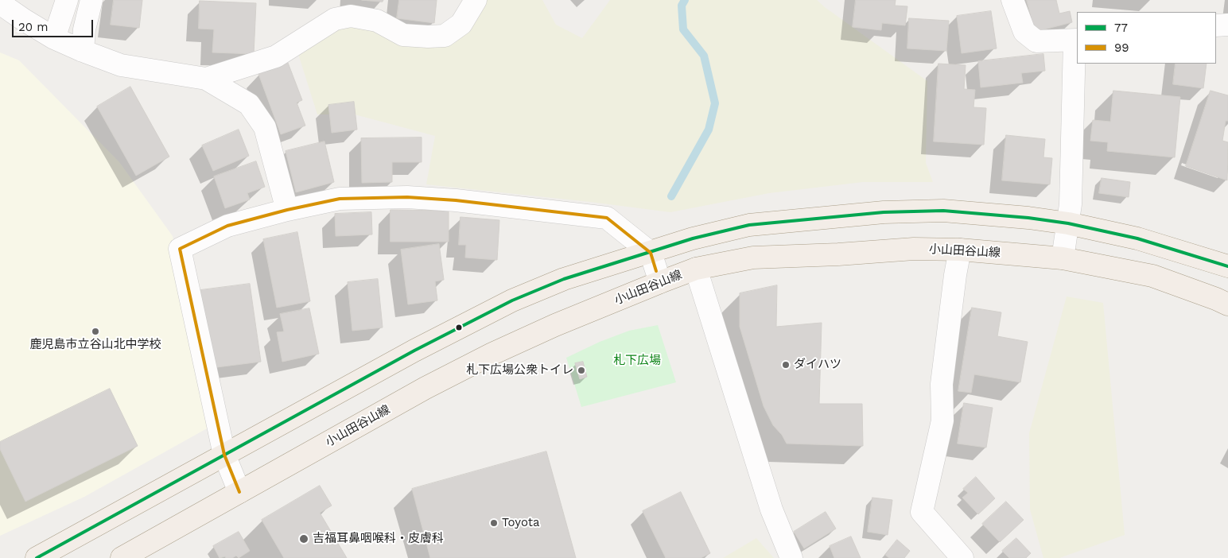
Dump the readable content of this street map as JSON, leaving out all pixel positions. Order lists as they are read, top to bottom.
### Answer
{
  "streets": {
    "main road": ["小山田谷山線"]
  },
  "parks": ["札下広場"],
  "places": [
    "鹿児島市立谷山北中学校",
    "ダイハツ",
    "札下広場公衆トイレ",
    "Toyota",
    "吉福耳鼻咽喉科・皮膚科"
  ],
  "lines": ["transit line 99", "transit line 77"],
  "legend": ["77", "99"],
  "scale_bar": "20 m"
}
